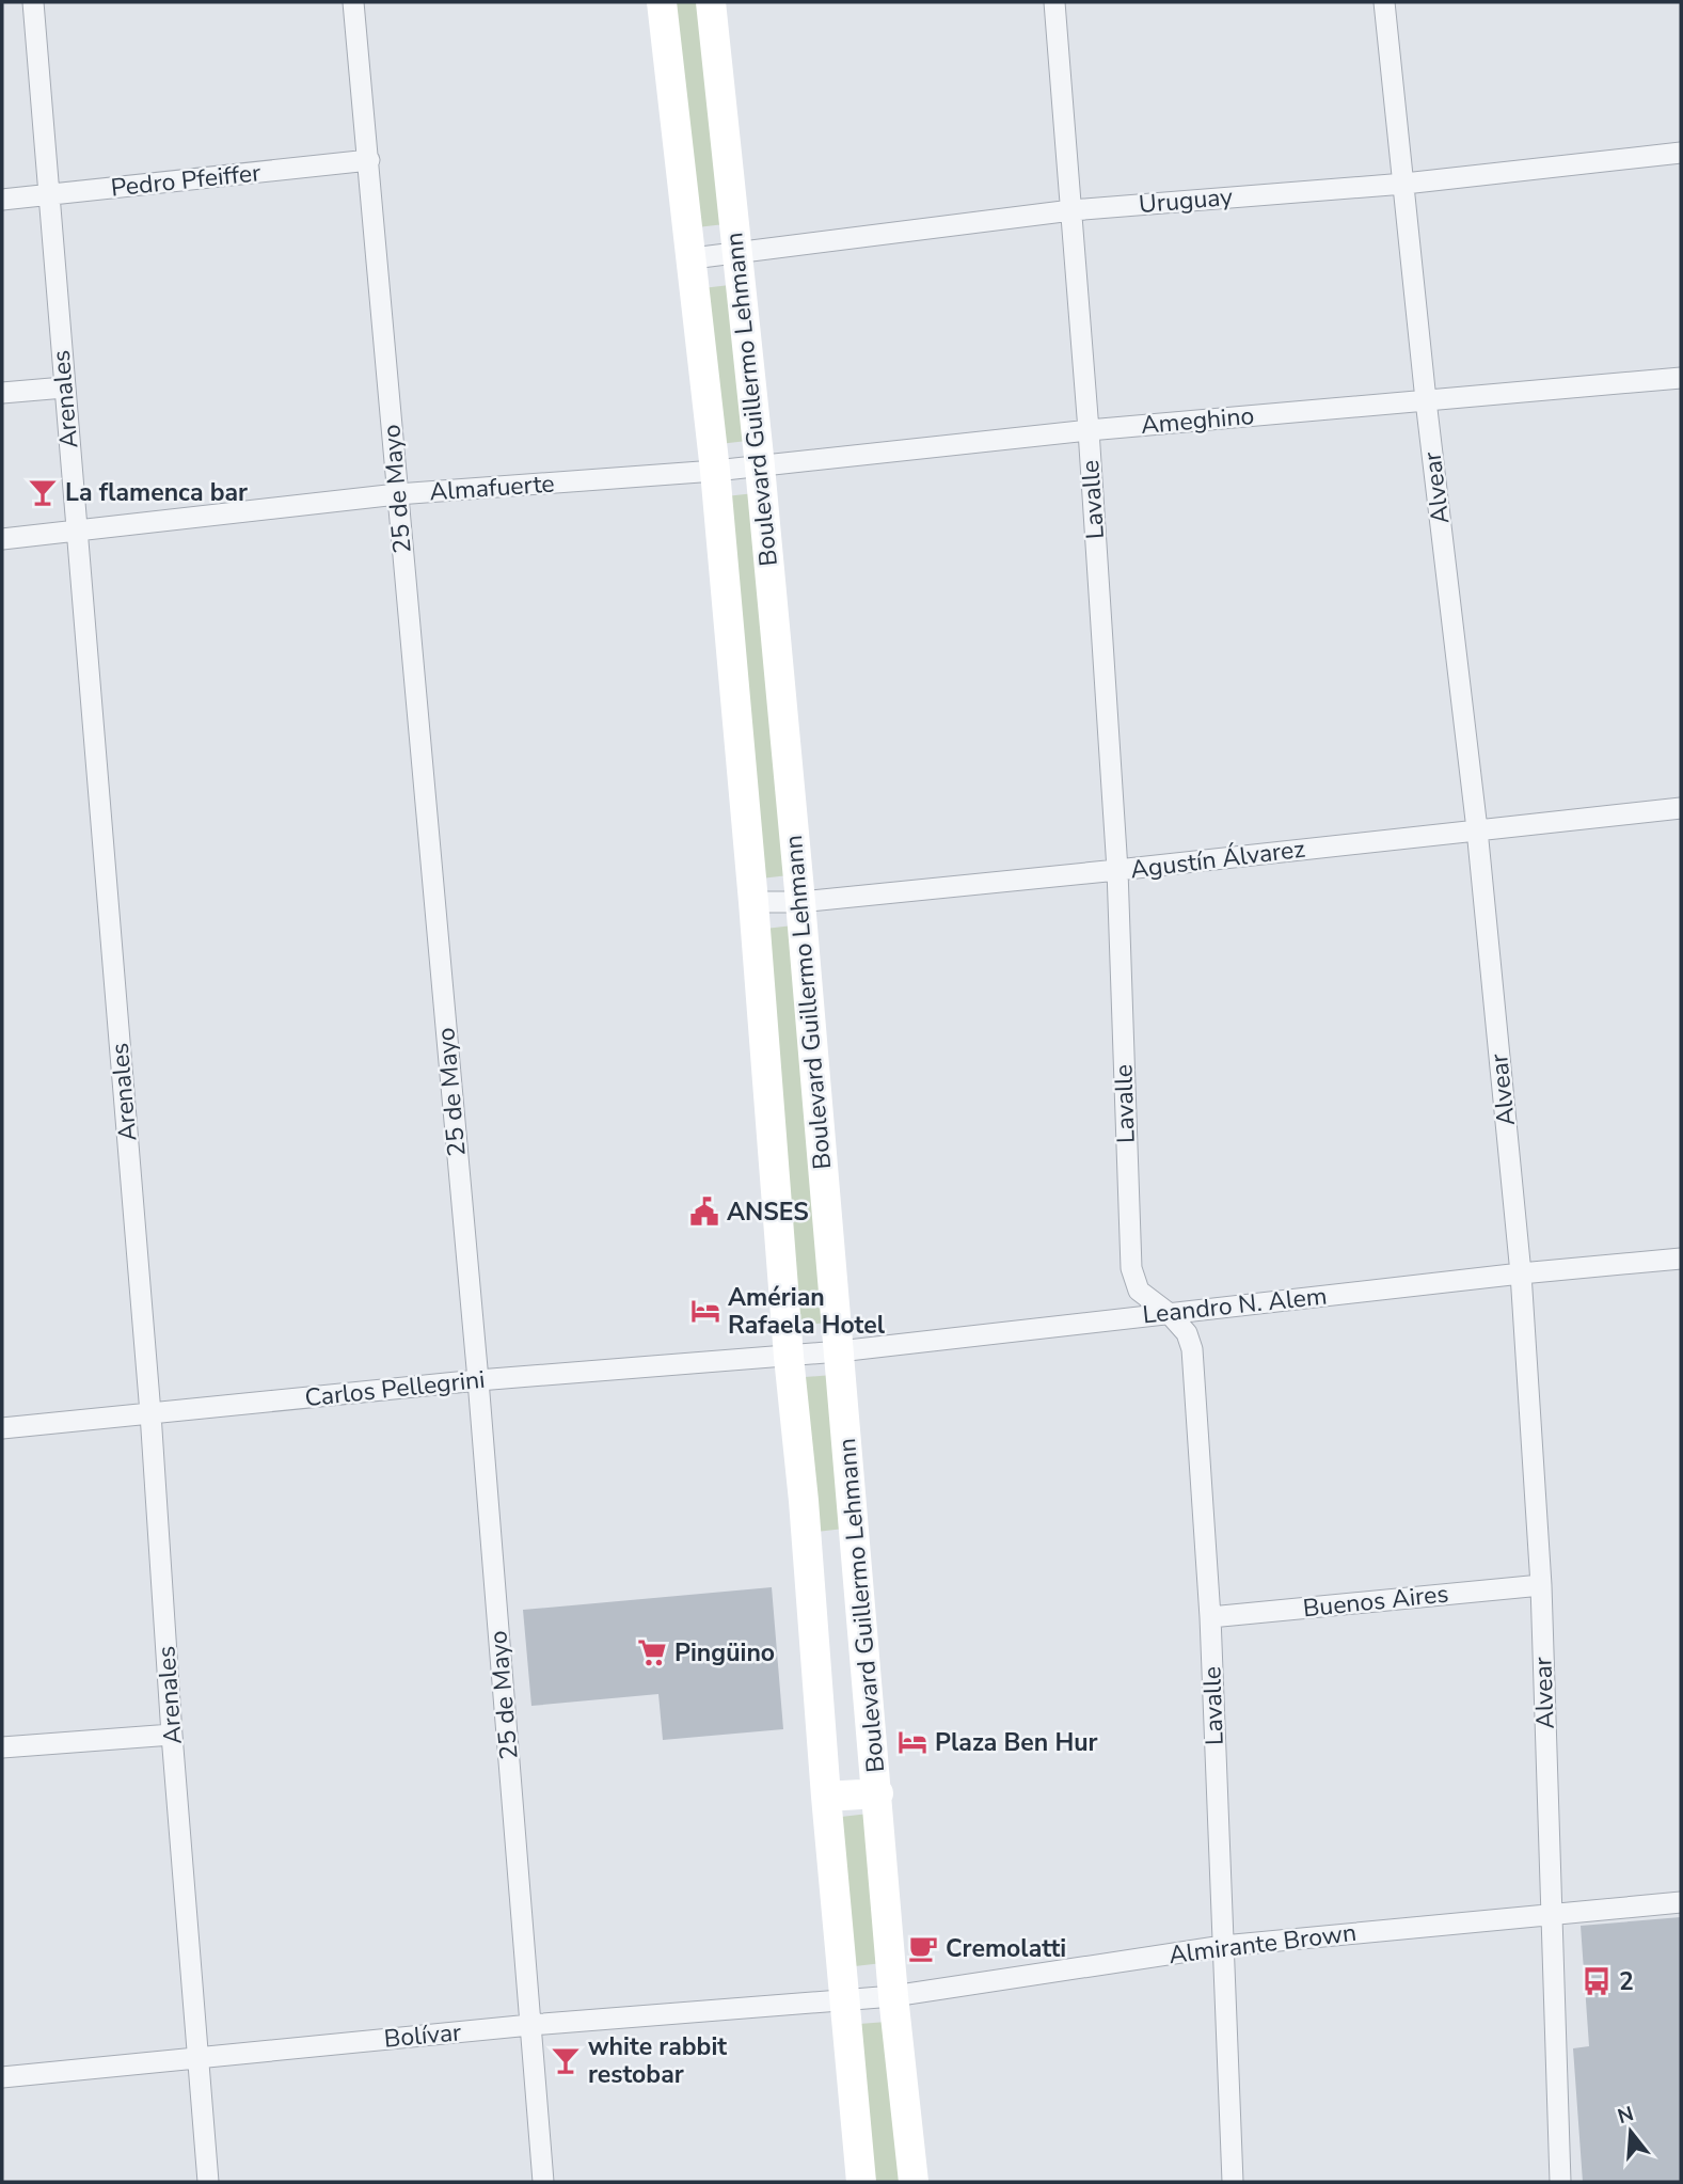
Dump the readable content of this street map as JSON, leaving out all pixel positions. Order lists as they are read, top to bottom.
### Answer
{
  "streets": {
    "main road": ["Boulevard Guillermo Lehmann"],
    "street": [
      "Pedro Pfeiffer",
      "Uruguay",
      "Arenales",
      "Ameghino",
      "Almafuerte",
      "Alvear",
      "25 de Mayo",
      "Lavalle",
      "Agustín Álvarez",
      "Leandro N. Alem",
      "Carlos Pellegrini",
      "Buenos Aires",
      "Almirante Brown",
      "Bolívar"
    ]
  },
  "crossings": [
    ["Pedro Pfeiffer", "Arenales"],
    ["Pedro Pfeiffer", "25 de Mayo"],
    ["Uruguay", "Boulevard Guillermo Lehmann"],
    ["Uruguay", "Alvear"],
    ["Uruguay", "Lavalle"],
    ["Arenales", "Almafuerte"],
    ["Arenales", "Carlos Pellegrini"],
    ["Arenales", "Bolívar"],
    ["Boulevard Guillermo Lehmann", "Ameghino"],
    ["Boulevard Guillermo Lehmann", "Almafuerte"],
    ["Boulevard Guillermo Lehmann", "Agustín Álvarez"],
    ["Boulevard Guillermo Lehmann", "Leandro N. Alem"],
    ["Boulevard Guillermo Lehmann", "Carlos Pellegrini"],
    ["Boulevard Guillermo Lehmann", "Almirante Brown"],
    ["Boulevard Guillermo Lehmann", "Bolívar"],
    ["Ameghino", "Almafuerte"],
    ["Ameghino", "Alvear"],
    ["Ameghino", "Lavalle"],
    ["Almafuerte", "25 de Mayo"],
    ["Alvear", "Agustín Álvarez"],
    ["Alvear", "Leandro N. Alem"],
    ["Alvear", "Buenos Aires"],
    ["Alvear", "Almirante Brown"],
    ["25 de Mayo", "Carlos Pellegrini"],
    ["25 de Mayo", "Bolívar"],
    ["Lavalle", "Agustín Álvarez"],
    ["Lavalle", "Leandro N. Alem"],
    ["Lavalle", "Buenos Aires"],
    ["Lavalle", "Almirante Brown"],
    ["Leandro N. Alem", "Carlos Pellegrini"],
    ["Almirante Brown", "Bolívar"]
  ],
  "places": {
    "bar": ["La flamenca bar", "white rabbit restobar"],
    "public building": ["ANSES"],
    "hotel": ["Amérian Rafaela Hotel", "Plaza Ben Hur"],
    "supermarket": ["Pingüino"],
    "cafe": ["Cremolatti"],
    "bus stop": ["2"]
  },
  "north": "top"
}
